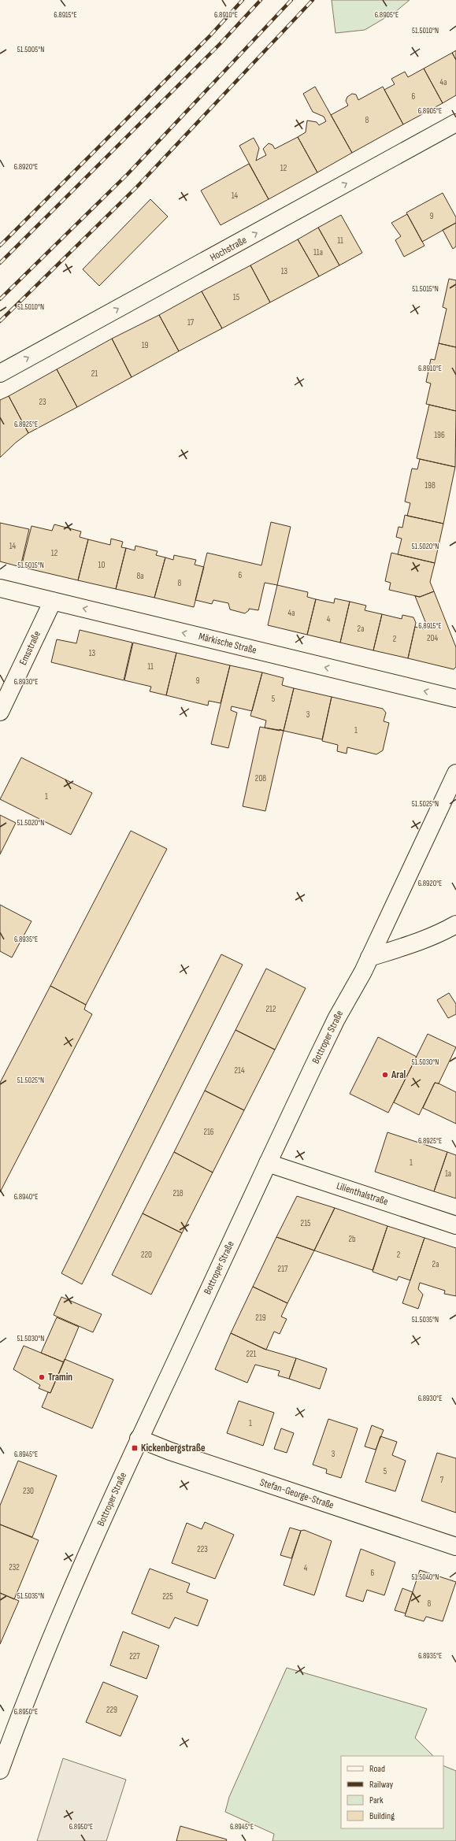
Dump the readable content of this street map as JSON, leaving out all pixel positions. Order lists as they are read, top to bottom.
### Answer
{
  "streets": {
    "street": [
      "Hochstraße",
      "Märkische Straße",
      "Emsstraße",
      "Bottroper Straße",
      "Lilienthalstraße",
      "Stefan-George-Straße"
    ]
  },
  "crossings": [
    ["Märkische Straße", "Emsstraße"],
    ["Bottroper Straße", "Lilienthalstraße"],
    ["Bottroper Straße", "Stefan-George-Straße"]
  ],
  "one_way": ["Hochstraße", "Märkische Straße"],
  "places": {
    "other": ["Aral", "Tramin"],
    "transit": ["Kickenbergstraße"]
  },
  "house_numbers": [
    "4a",
    "6",
    "8",
    "12",
    "14",
    "9",
    "11",
    "11a",
    "13",
    "15",
    "17",
    "19",
    "21",
    "23",
    "196",
    "198",
    "14",
    "12",
    "10",
    "6",
    "8a",
    "8",
    "4a",
    "4",
    "2a",
    "204",
    "2",
    "13",
    "11",
    "9",
    "5",
    "3",
    "1",
    "208",
    "1",
    "212",
    "214",
    "216",
    "1",
    "1a",
    "218",
    "215",
    "2b",
    "220",
    "2",
    "2a",
    "217",
    "219",
    "221",
    "1",
    "3",
    "5",
    "7",
    "230",
    "223",
    "232",
    "4",
    "6",
    "225",
    "8",
    "227",
    "229"
  ],
  "legend": [
    "Road",
    "Railway",
    "Park",
    "Building"
  ],
  "coordinates": [
    "6.8915°E",
    "6.8910°E",
    "6.8905°E",
    "51.5010°N",
    "51.5005°N",
    "6.8920°E",
    "51.5015°N",
    "6.8925°E",
    "51.5020°N",
    "6.8930°E",
    "51.5025°N",
    "6.8935°E",
    "51.5030°N",
    "6.8940°E",
    "51.5035°N",
    "6.8945°E",
    "51.5040°N",
    "6.8950°E"
  ]
}
